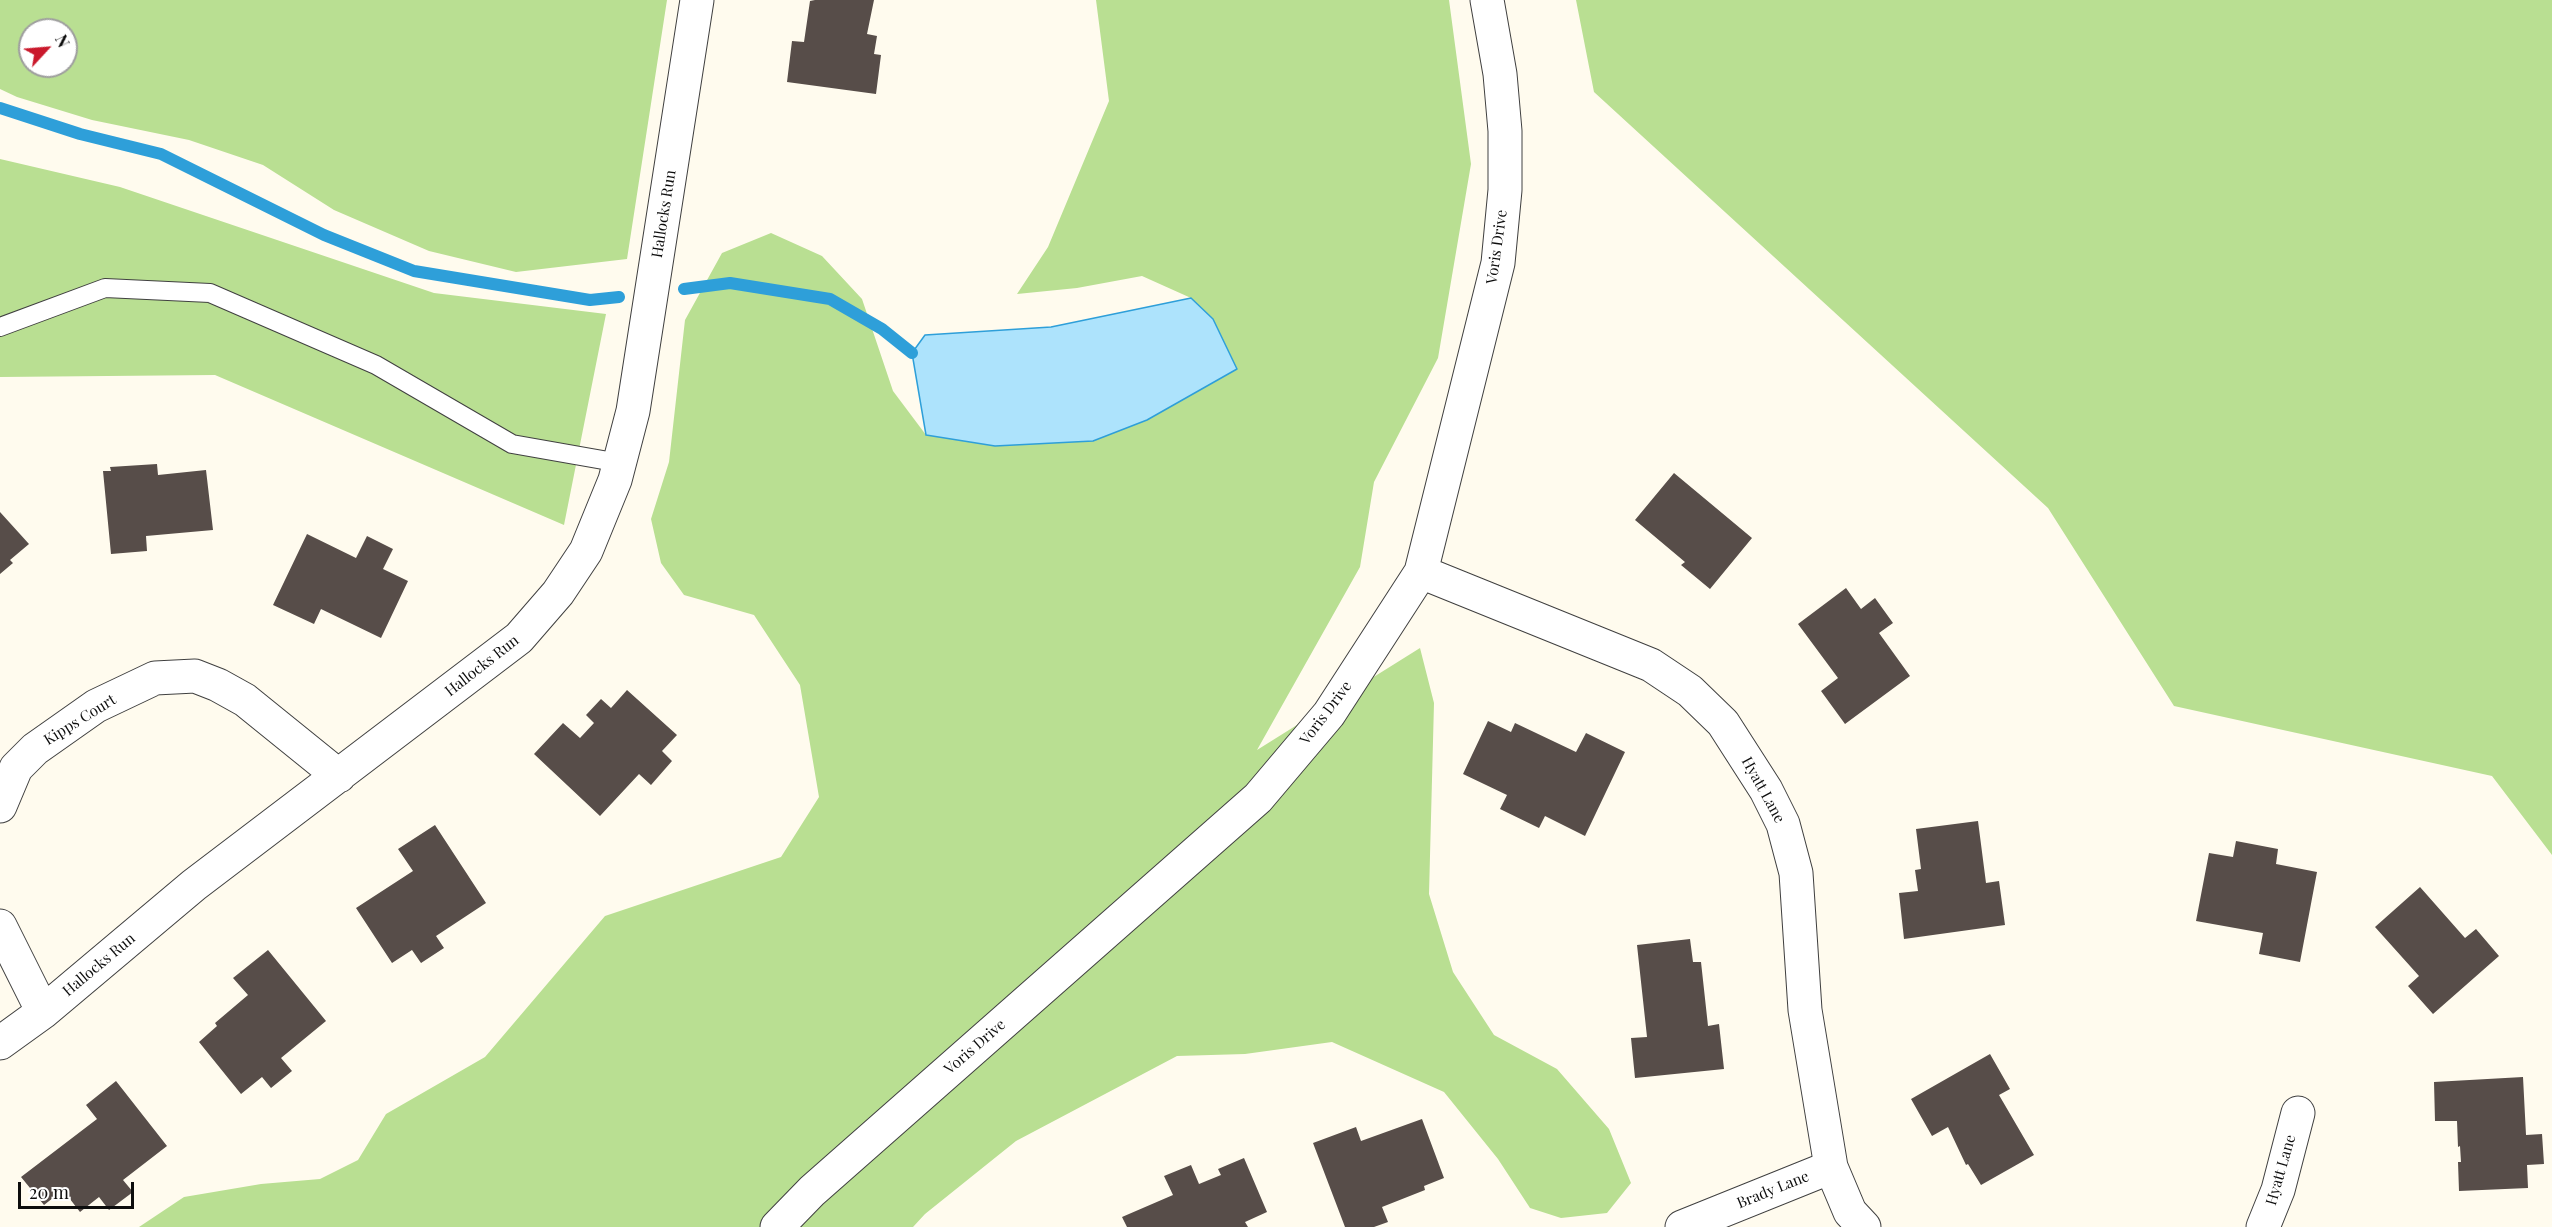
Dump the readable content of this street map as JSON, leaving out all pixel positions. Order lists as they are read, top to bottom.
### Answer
{
  "streets": {
    "street": [
      "Hallocks Run",
      "Voris Drive",
      "Kipps Court",
      "Hyatt Lane",
      "Brady Lane"
    ]
  },
  "crossings": [
    ["Hallocks Run", "Kipps Court"],
    ["Voris Drive", "Hyatt Lane"],
    ["Hyatt Lane", "Brady Lane"]
  ],
  "scale_bar": "20 m",
  "north": "top right"
}
